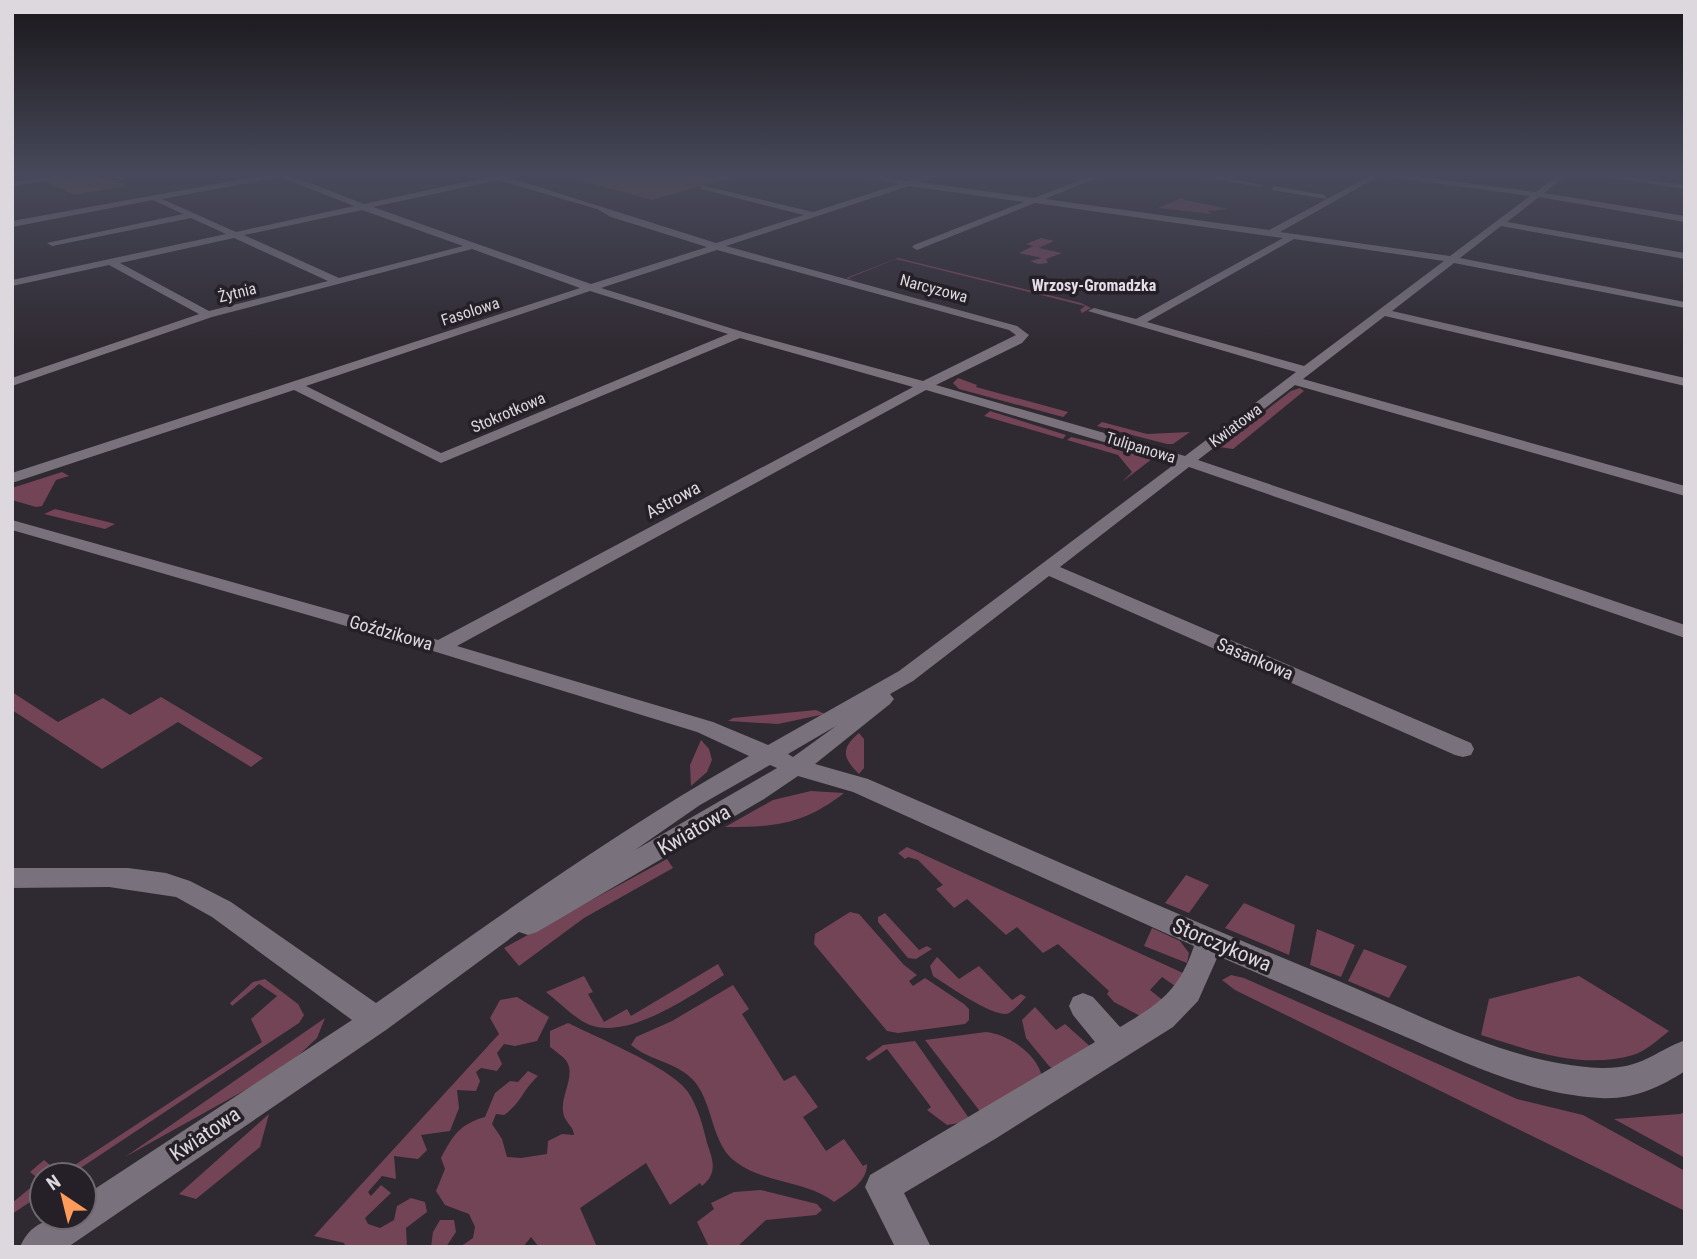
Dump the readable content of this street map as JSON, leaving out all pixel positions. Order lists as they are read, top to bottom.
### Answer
{
  "streets": {
    "street": [
      "Narcyzowa",
      "Żytnia",
      "Fasolowa",
      "Stokrotkowa",
      "Kwiatowa",
      "Tulipanowa",
      "Astrowa",
      "Goździkowa",
      "Sasankowa",
      "Storczykowa"
    ]
  },
  "crossings": [
    ["Narcyzowa", "Fasolowa"],
    ["Narcyzowa", "Tulipanowa"],
    ["Narcyzowa", "Astrowa"],
    ["Żytnia", "Tulipanowa"],
    ["Fasolowa", "Stokrotkowa"],
    ["Fasolowa", "Tulipanowa"],
    ["Stokrotkowa", "Tulipanowa"],
    ["Kwiatowa", "Tulipanowa"],
    ["Kwiatowa", "Goździkowa"],
    ["Kwiatowa", "Sasankowa"],
    ["Kwiatowa", "Storczykowa"],
    ["Tulipanowa", "Astrowa"],
    ["Astrowa", "Goździkowa"],
    ["Goździkowa", "Storczykowa"]
  ],
  "districts": ["Wrzosy-Gromadzka"],
  "north": "top left"
}
